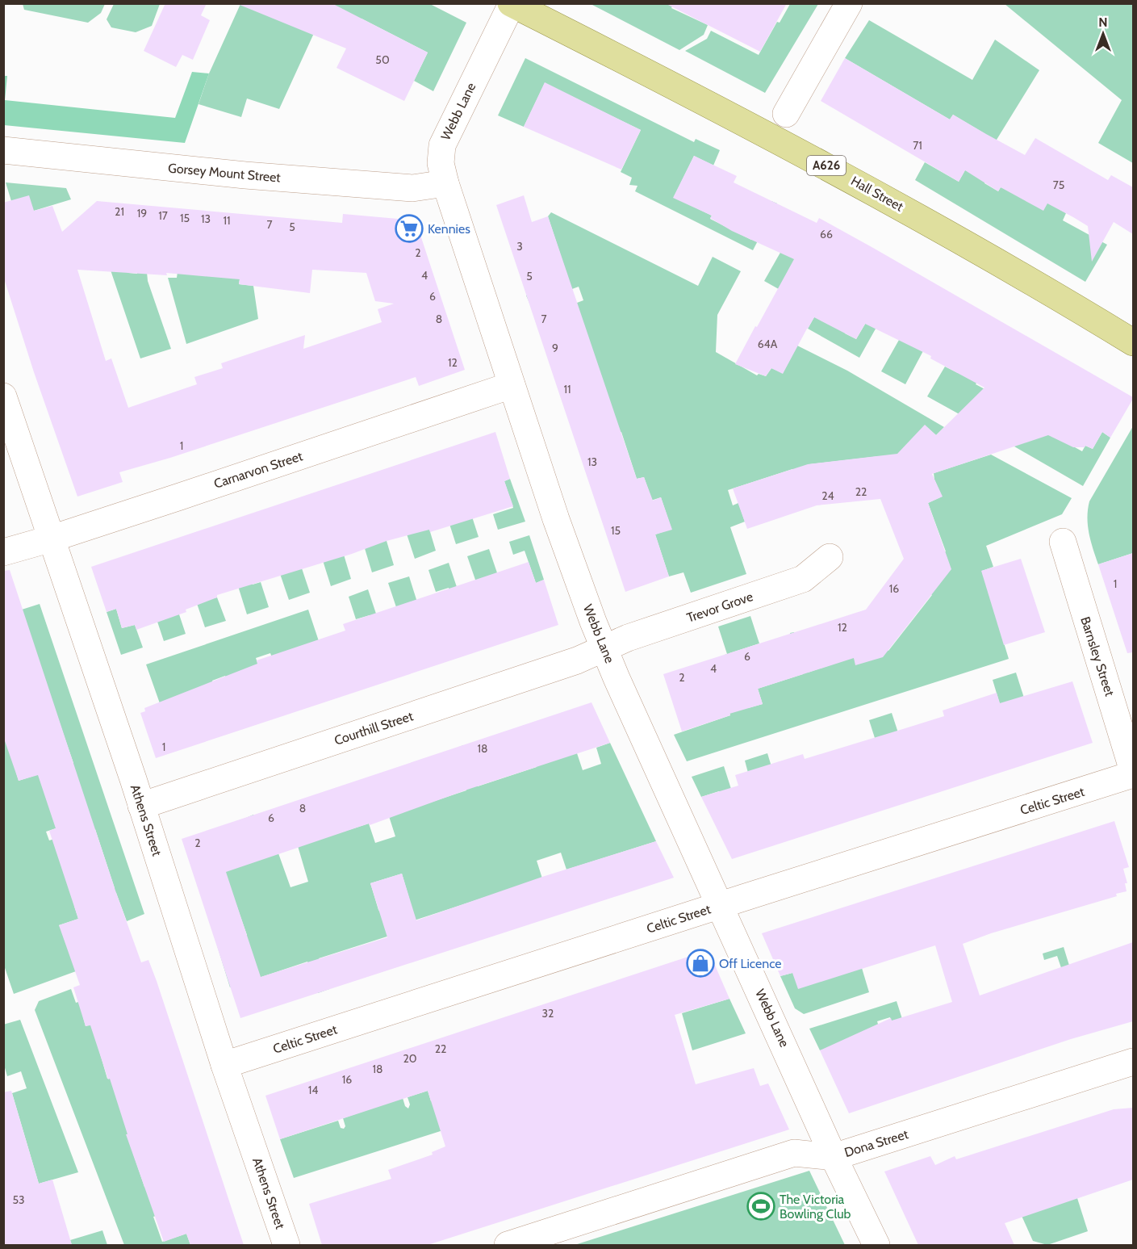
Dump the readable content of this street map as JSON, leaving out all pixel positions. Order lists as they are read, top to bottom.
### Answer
{
  "streets": {
    "main road": ["A626", "Hall Street"],
    "street": [
      "Webb Lane",
      "Gorsey Mount Street",
      "Carnarvon Street",
      "Trevor Grove",
      "Barnsley Street",
      "Courthill Street",
      "Celtic Street",
      "Athens Street",
      "Dona Street"
    ]
  },
  "crossings": [
    ["Webb Lane", "Gorsey Mount Street"],
    ["Webb Lane", "Hall Street"],
    ["Webb Lane", "Carnarvon Street"],
    ["Webb Lane", "Trevor Grove"],
    ["Webb Lane", "Courthill Street"],
    ["Webb Lane", "Celtic Street"],
    ["Webb Lane", "Dona Street"],
    ["Carnarvon Street", "Athens Street"],
    ["Trevor Grove", "Courthill Street"],
    ["Courthill Street", "Athens Street"],
    ["Celtic Street", "Athens Street"]
  ],
  "places": {
    "supermarket": ["Kennies"],
    "shop": ["Off Licence"],
    "sports": ["The Victoria Bowling Club"]
  },
  "house_numbers": [
    "50",
    "71",
    "75",
    "21",
    "19",
    "17",
    "15",
    "13",
    "11",
    "7",
    "5",
    "66",
    "3",
    "2",
    "4",
    "5",
    "6",
    "8",
    "7",
    "64A",
    "9",
    "12",
    "11",
    "1",
    "13",
    "22",
    "24",
    "15",
    "1",
    "16",
    "12",
    "6",
    "4",
    "2",
    "1",
    "18",
    "8",
    "6",
    "2",
    "32",
    "22",
    "20",
    "18",
    "16",
    "14",
    "53"
  ],
  "north": "top"
}
